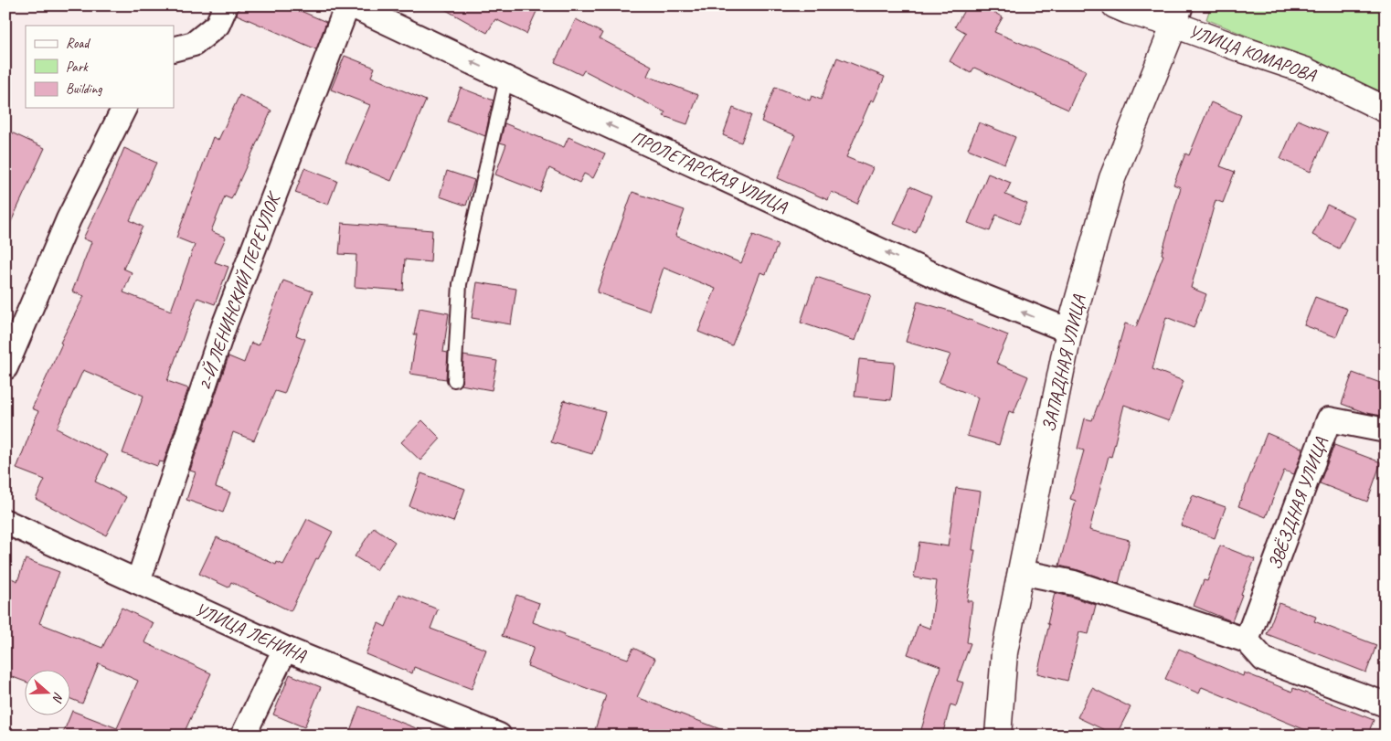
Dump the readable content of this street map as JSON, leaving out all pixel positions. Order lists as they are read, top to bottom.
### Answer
{
  "streets": {
    "main road": ["УЛИЦА КОМАРОВА", "ЗАПАДНАЯ УЛИЦА"],
    "street": [
      "ПРОЛЕТАРСКАЯ УЛИЦА",
      "2-Й ЛЕНИНСКИЙ ПЕРЕУЛОК",
      "ЗВЁЗДНАЯ УЛИЦА",
      "УЛИЦА ЛЕНИНА"
    ]
  },
  "crossings": [
    ["УЛИЦА КОМАРОВА", "ЗАПАДНАЯ УЛИЦА"],
    ["ПРОЛЕТАРСКАЯ УЛИЦА", "ЗАПАДНАЯ УЛИЦА"],
    ["2-Й ЛЕНИНСКИЙ ПЕРЕУЛОК", "УЛИЦА ЛЕНИНА"]
  ],
  "one_way": ["ПРОЛЕТАРСКАЯ УЛИЦА"],
  "legend": ["Road", "Park", "Building"],
  "north": "right"
}
